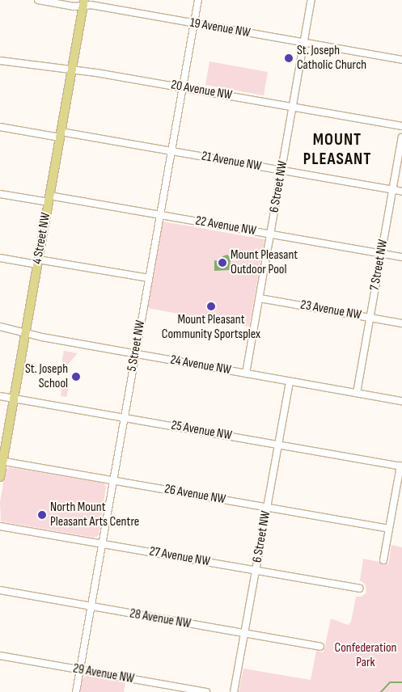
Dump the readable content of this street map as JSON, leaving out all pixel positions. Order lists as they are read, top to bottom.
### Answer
{
  "streets": {
    "main road": ["4 Street NW"],
    "street": [
      "19 Avenue NW",
      "20 Avenue NW",
      "21 Avenue NW",
      "6 Street NW",
      "22 Avenue NW",
      "7 Street NW",
      "23 Avenue NW",
      "5 Street NW",
      "24 Avenue NW",
      "25 Avenue NW",
      "26 Avenue NW",
      "27 Avenue NW",
      "28 Avenue NW",
      "29 Avenue NW"
    ]
  },
  "crossings": [
    ["19 Avenue NW", "6 Street NW"],
    ["19 Avenue NW", "4 Street NW"],
    ["19 Avenue NW", "5 Street NW"],
    ["20 Avenue NW", "6 Street NW"],
    ["20 Avenue NW", "4 Street NW"],
    ["20 Avenue NW", "5 Street NW"],
    ["21 Avenue NW", "6 Street NW"],
    ["21 Avenue NW", "4 Street NW"],
    ["21 Avenue NW", "7 Street NW"],
    ["21 Avenue NW", "5 Street NW"],
    ["6 Street NW", "22 Avenue NW"],
    ["6 Street NW", "23 Avenue NW"],
    ["6 Street NW", "24 Avenue NW"],
    ["6 Street NW", "25 Avenue NW"],
    ["6 Street NW", "26 Avenue NW"],
    ["6 Street NW", "27 Avenue NW"],
    ["6 Street NW", "28 Avenue NW"],
    ["22 Avenue NW", "4 Street NW"],
    ["22 Avenue NW", "7 Street NW"],
    ["22 Avenue NW", "5 Street NW"],
    ["4 Street NW", "24 Avenue NW"],
    ["4 Street NW", "25 Avenue NW"],
    ["4 Street NW", "26 Avenue NW"],
    ["7 Street NW", "23 Avenue NW"],
    ["7 Street NW", "24 Avenue NW"],
    ["5 Street NW", "24 Avenue NW"],
    ["5 Street NW", "25 Avenue NW"],
    ["5 Street NW", "26 Avenue NW"],
    ["5 Street NW", "27 Avenue NW"],
    ["5 Street NW", "28 Avenue NW"],
    ["5 Street NW", "29 Avenue NW"]
  ],
  "districts": ["MOUNT PLEASANT"],
  "parks": ["Confederation Park"],
  "places": [
    "St. Joseph Catholic Church",
    "Mount Pleasant Outdoor Pool",
    "Mount Pleasant Community Sportsplex",
    "St. Joseph School",
    "North Mount Pleasant Arts Centre"
  ]
}
